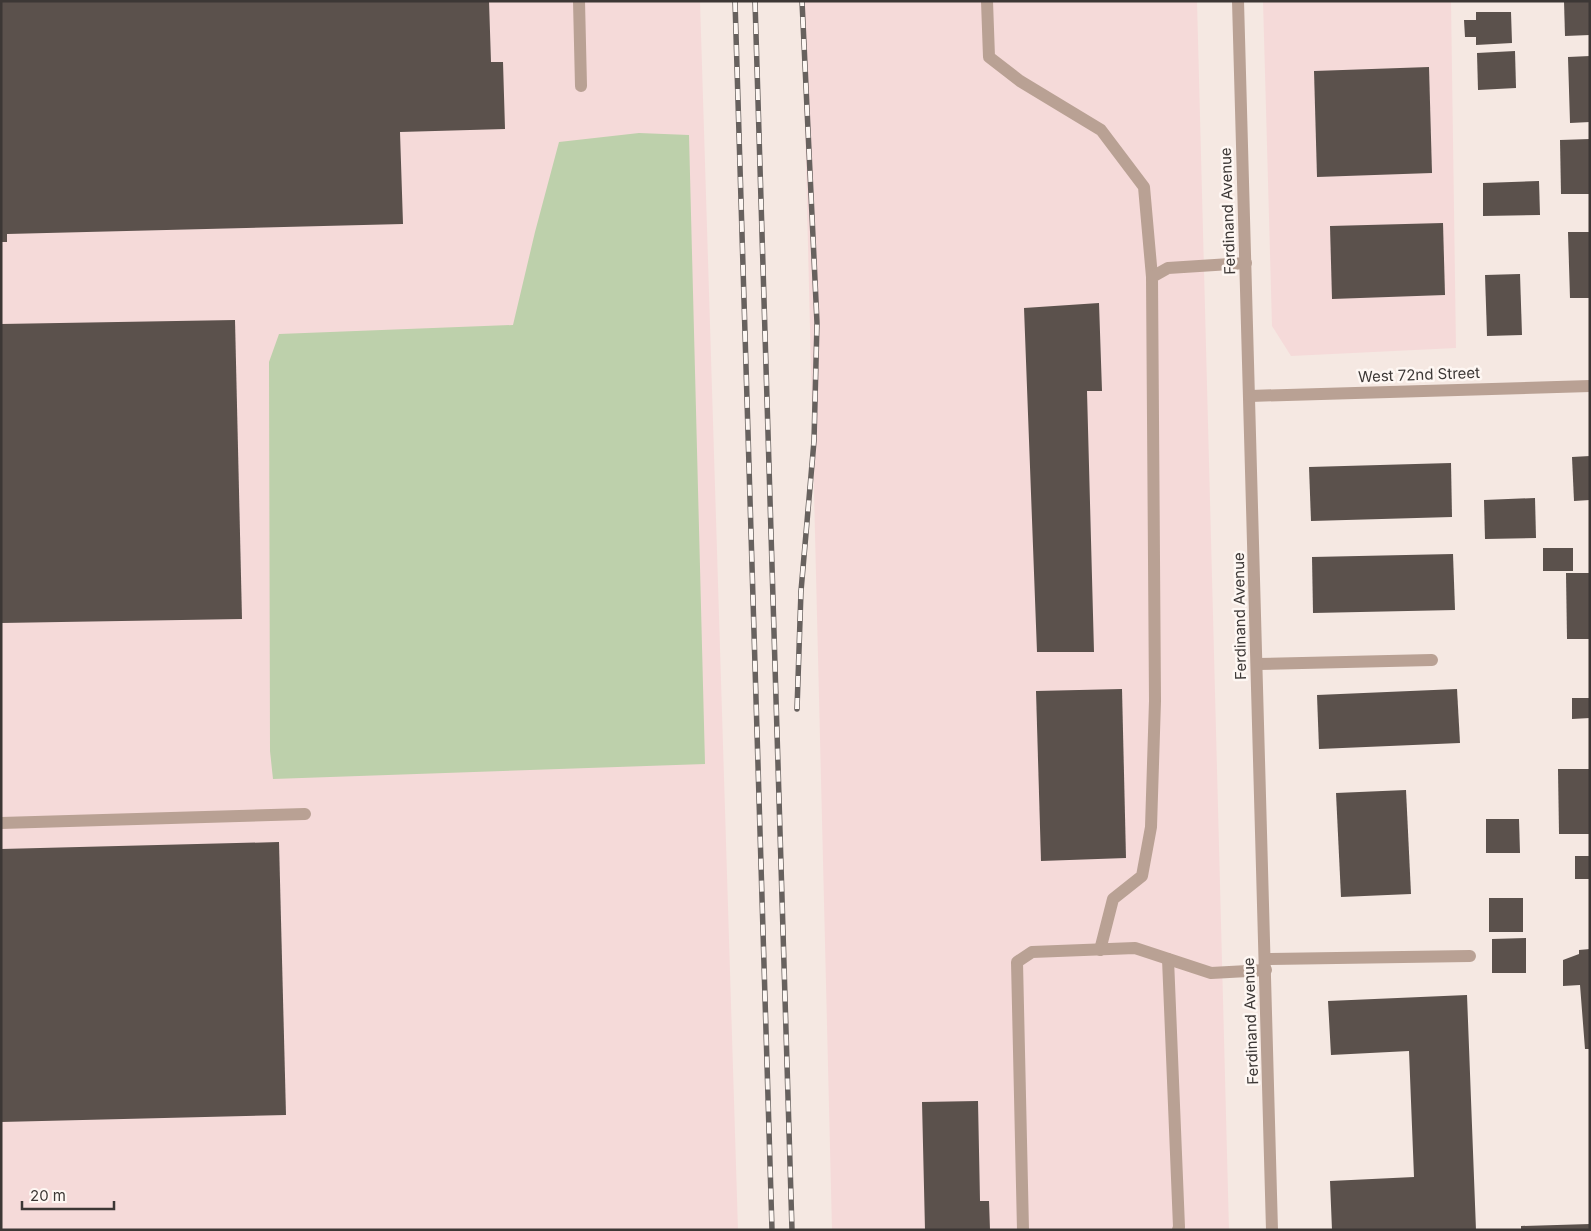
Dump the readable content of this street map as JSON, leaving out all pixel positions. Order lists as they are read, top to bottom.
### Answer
{
  "streets": {
    "street": ["Ferdinand Avenue", "West 72nd Street"]
  },
  "crossings": [
    ["Ferdinand Avenue", "West 72nd Street"]
  ],
  "scale_bar": "20 m"
}
